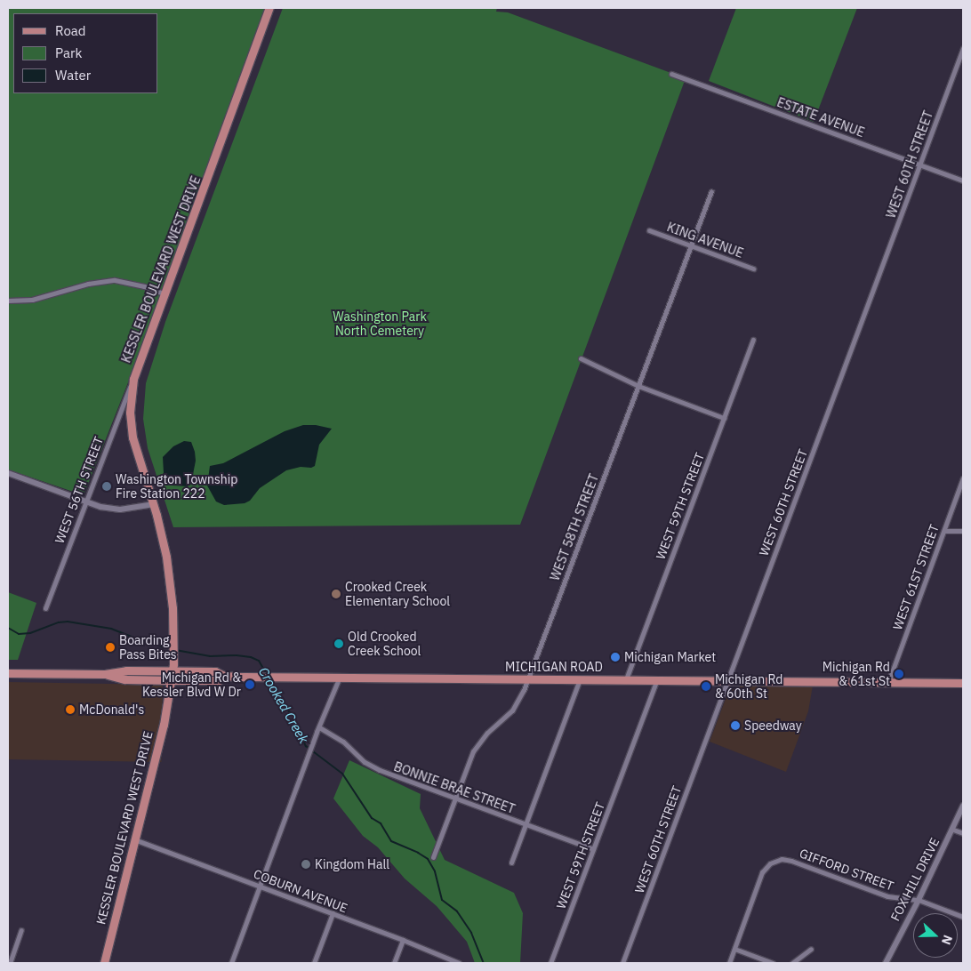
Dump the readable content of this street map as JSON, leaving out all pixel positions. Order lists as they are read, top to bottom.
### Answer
{
  "streets": {
    "main road": ["KESSLER BOULEVARD WEST DRIVE", "MICHIGAN ROAD"],
    "street": [
      "ESTATE AVENUE",
      "WEST 60TH STREET",
      "KING AVENUE",
      "WEST 56TH STREET",
      "WEST 59TH STREET",
      "WEST 58TH STREET",
      "WEST 61ST STREET",
      "BONNIE BRAE STREET",
      "GIFFORD STREET",
      "FOX HILL DRIVE",
      "COBURN AVENUE"
    ]
  },
  "crossings": [
    ["ESTATE AVENUE", "WEST 60TH STREET"],
    ["WEST 60TH STREET", "MICHIGAN ROAD"],
    ["KING AVENUE", "WEST 58TH STREET"],
    ["KESSLER BOULEVARD WEST DRIVE", "WEST 56TH STREET"],
    ["KESSLER BOULEVARD WEST DRIVE", "MICHIGAN ROAD"],
    ["KESSLER BOULEVARD WEST DRIVE", "COBURN AVENUE"],
    ["WEST 59TH STREET", "MICHIGAN ROAD"],
    ["WEST 59TH STREET", "BONNIE BRAE STREET"],
    ["WEST 58TH STREET", "MICHIGAN ROAD"],
    ["WEST 58TH STREET", "BONNIE BRAE STREET"],
    ["WEST 61ST STREET", "MICHIGAN ROAD"],
    ["GIFFORD STREET", "FOX HILL DRIVE"]
  ],
  "water": ["Crooked Creek"],
  "parks": ["Washington Park North Cemetery"],
  "places": [
    "Washington Township Fire Station 222",
    "Crooked Creek Elementary School",
    "Old Crooked Creek School",
    "Boarding Pass Bites",
    "Michigan Market",
    "Michigan Rd & 61st St",
    "Michigan Rd & Kessler Blvd W Dr",
    "Michigan Rd & 60th St",
    "McDonald's",
    "Speedway",
    "Kingdom Hall"
  ],
  "legend": ["Road", "Park", "Water"],
  "north": "right"
}
